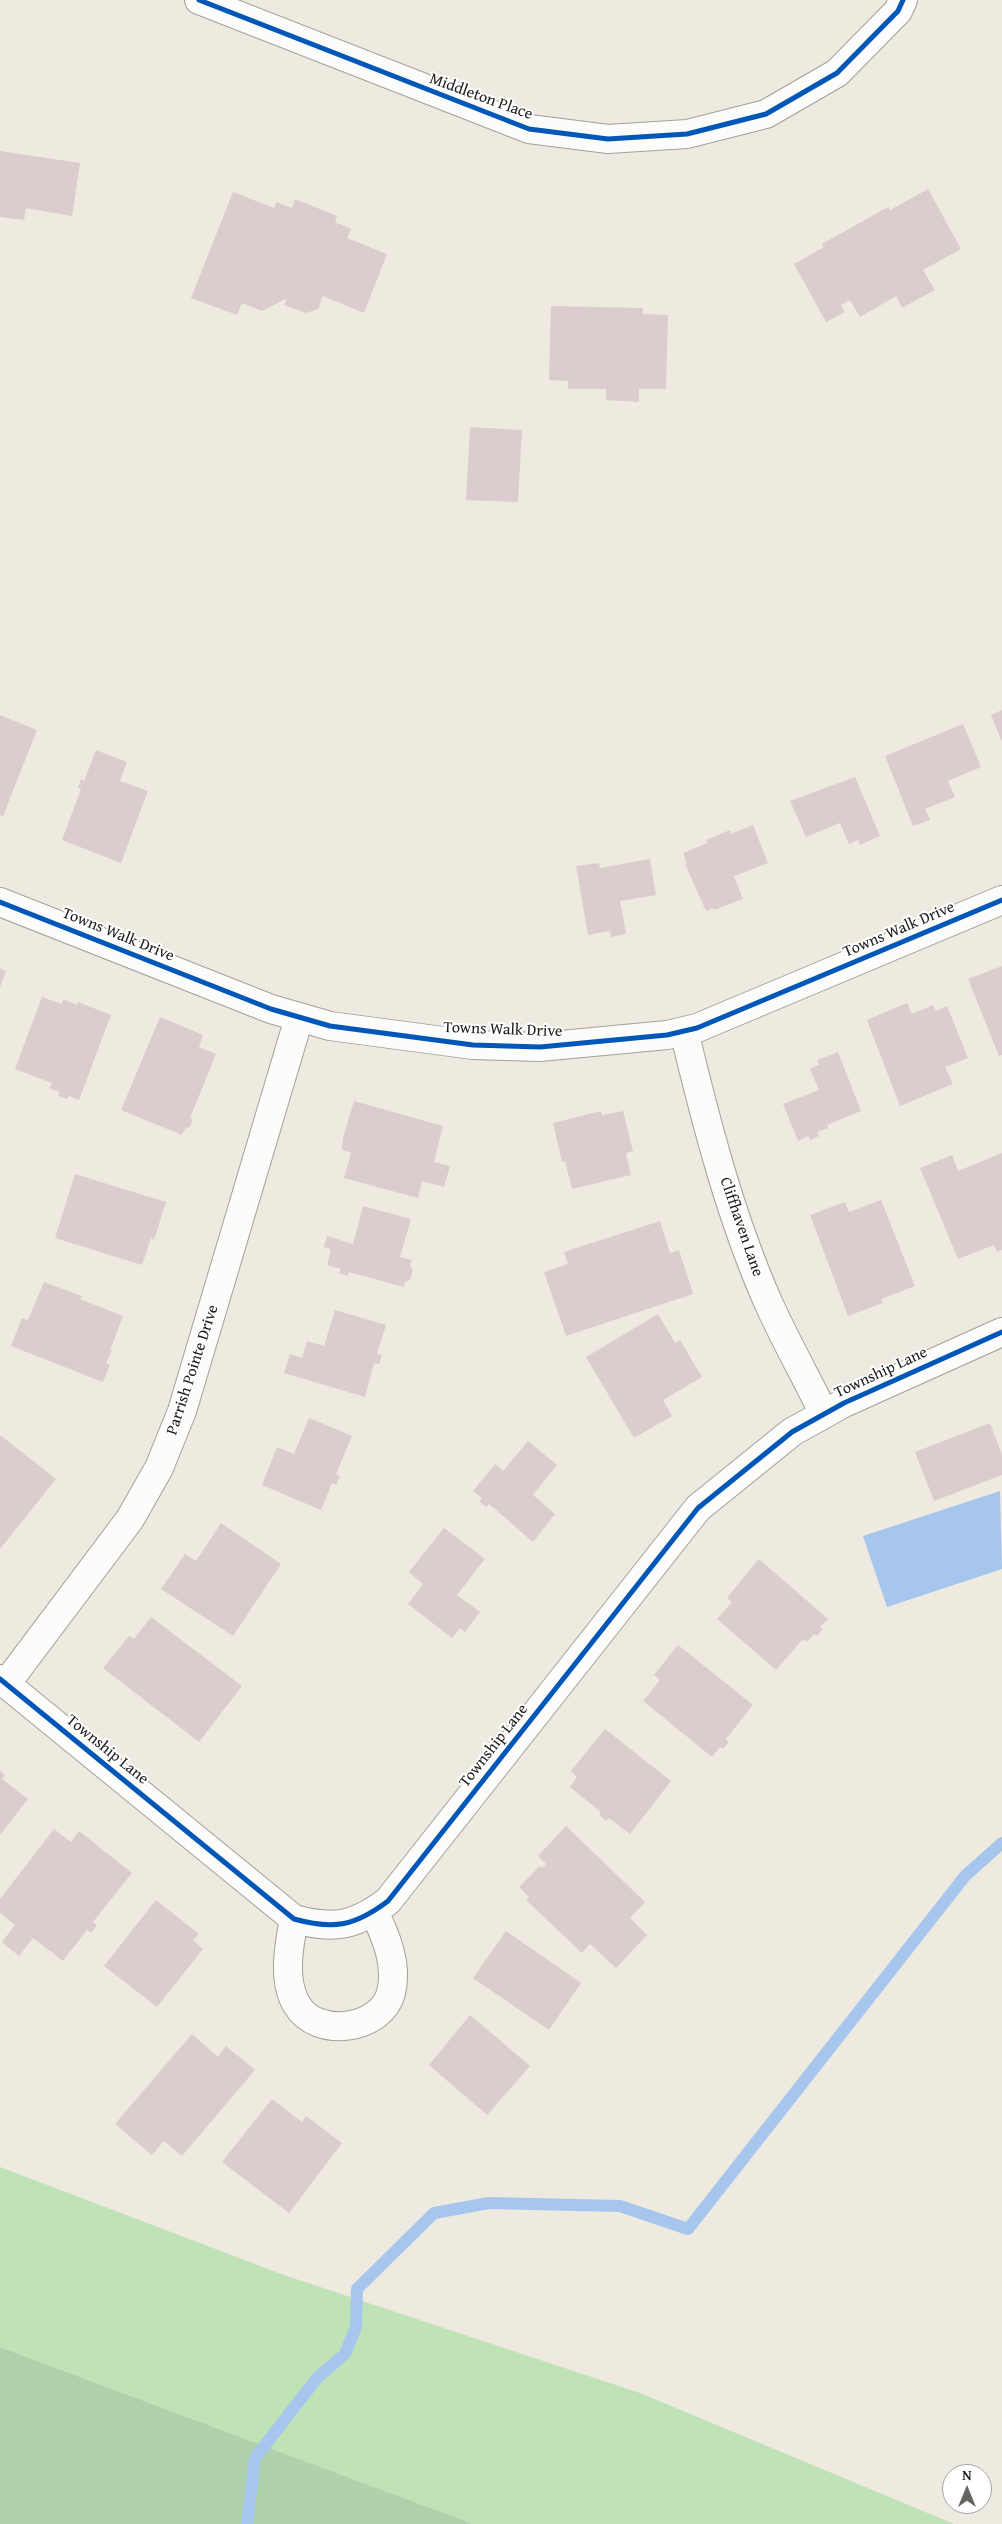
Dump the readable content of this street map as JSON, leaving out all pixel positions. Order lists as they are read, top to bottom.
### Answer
{
  "streets": {
    "street": [
      "Middleton Place",
      "Towns Walk Drive",
      "Cliffhaven Lane",
      "Parrish Pointe Drive",
      "Township Lane"
    ]
  },
  "crossings": [
    ["Towns Walk Drive", "Cliffhaven Lane"],
    ["Towns Walk Drive", "Parrish Pointe Drive"],
    ["Cliffhaven Lane", "Township Lane"],
    ["Parrish Pointe Drive", "Township Lane"]
  ],
  "north": "top"
}
